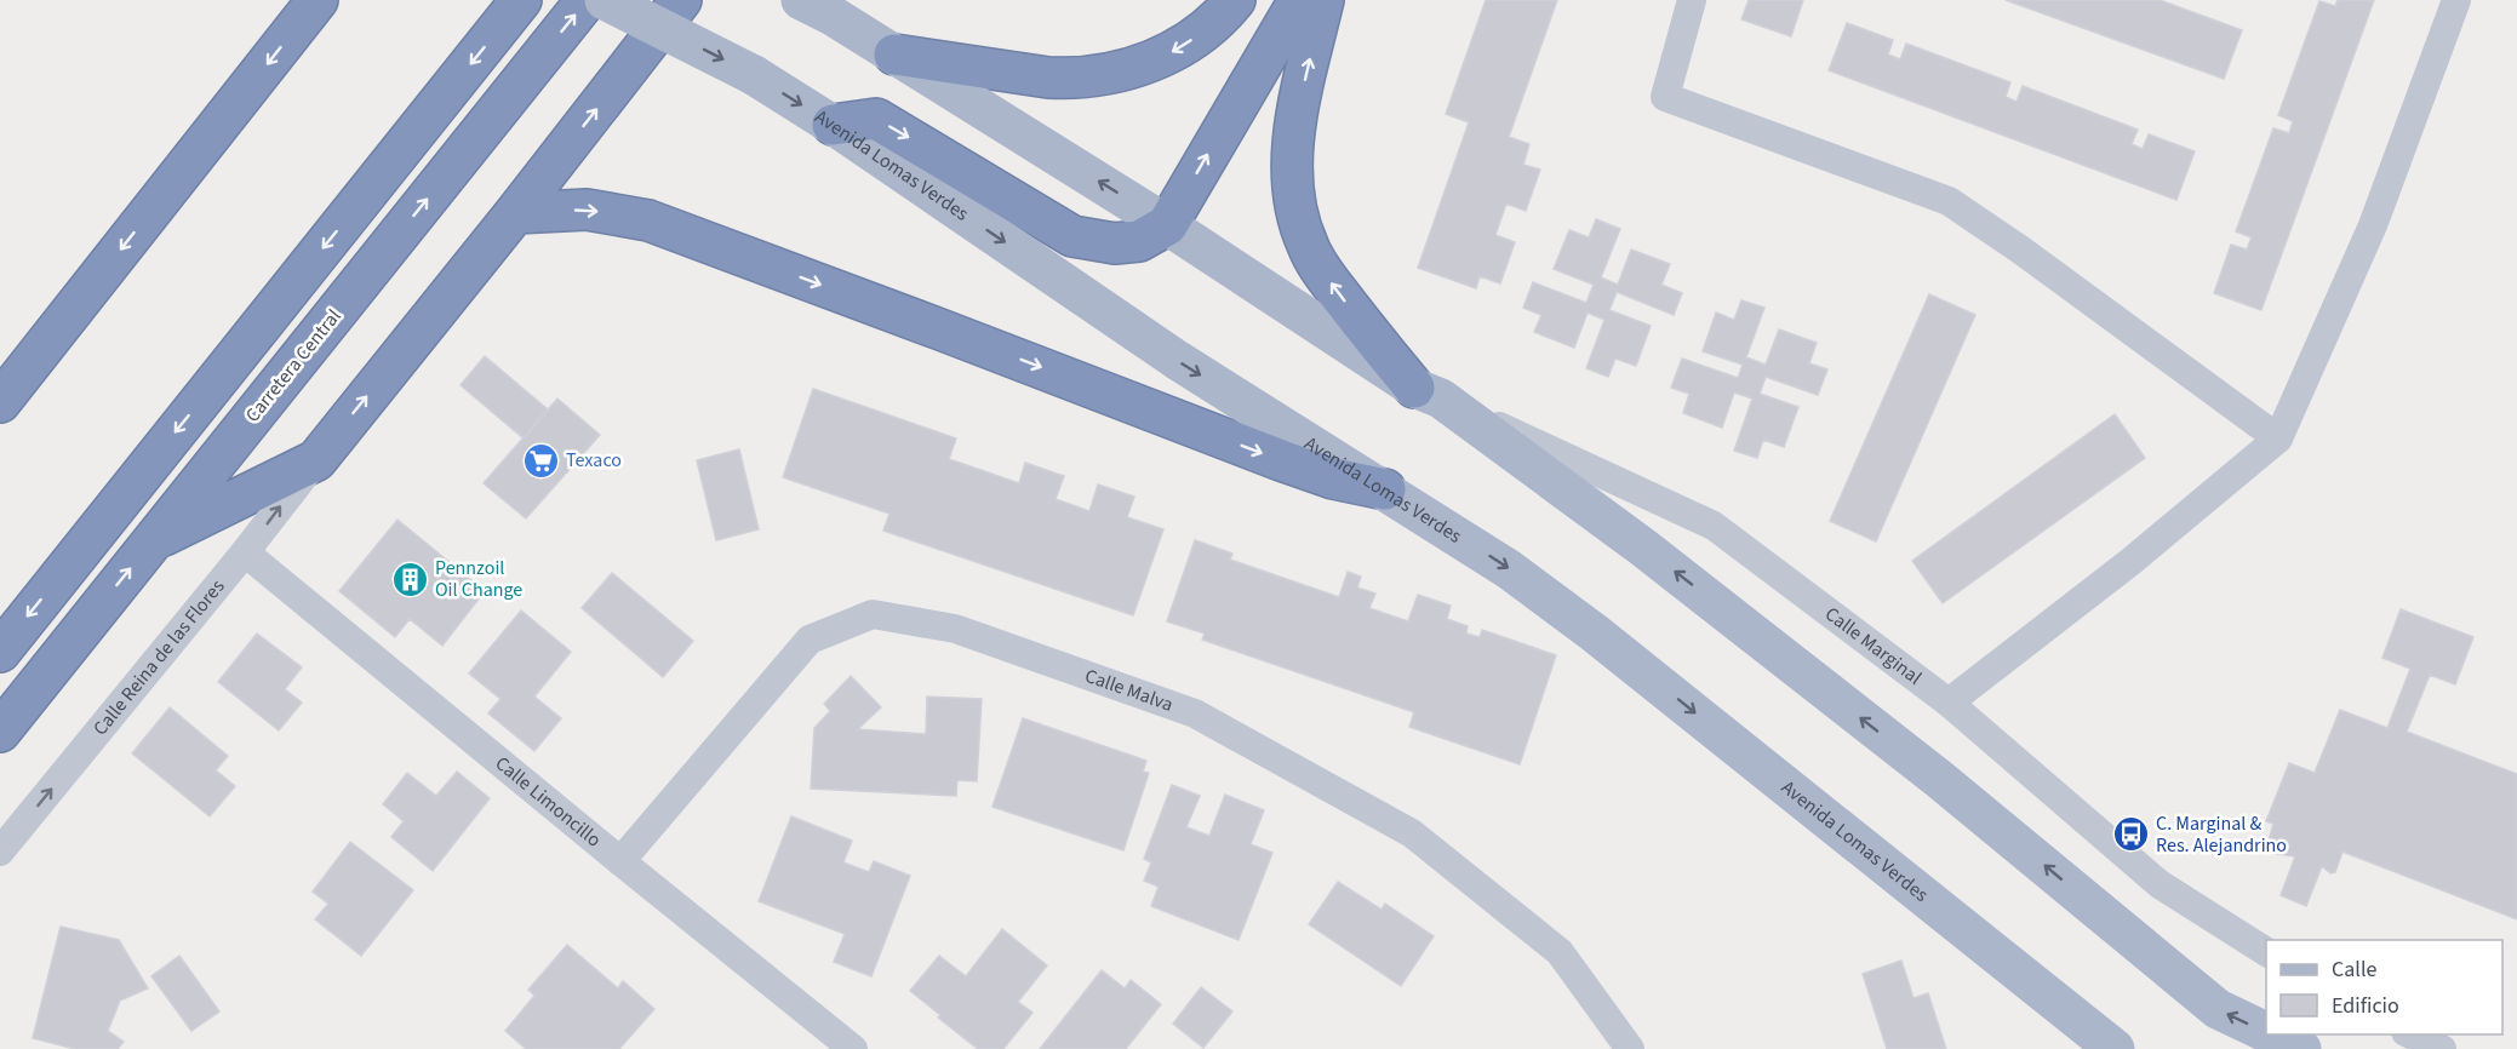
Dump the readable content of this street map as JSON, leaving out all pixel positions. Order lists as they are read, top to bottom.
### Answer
{
  "streets": {
    "highway": ["Carretera Central"],
    "main road": ["Avenida Lomas Verdes"],
    "street": [
      "Calle Marginal",
      "Calle Reina de las Flores",
      "Calle Malva",
      "Calle Limoncillo"
    ]
  },
  "crossings": [
    ["Calle Reina de las Flores", "Calle Limoncillo"],
    ["Calle Malva", "Calle Limoncillo"]
  ],
  "one_way": ["Calle Reina de las Flores"],
  "places": {
    "supermarket": ["Texaco"],
    "building": ["Pennzoil Oil Change"],
    "bus stop": ["C. Marginal & Res. Alejandrino"]
  },
  "legend": ["Calle", "Edificio"]
}
